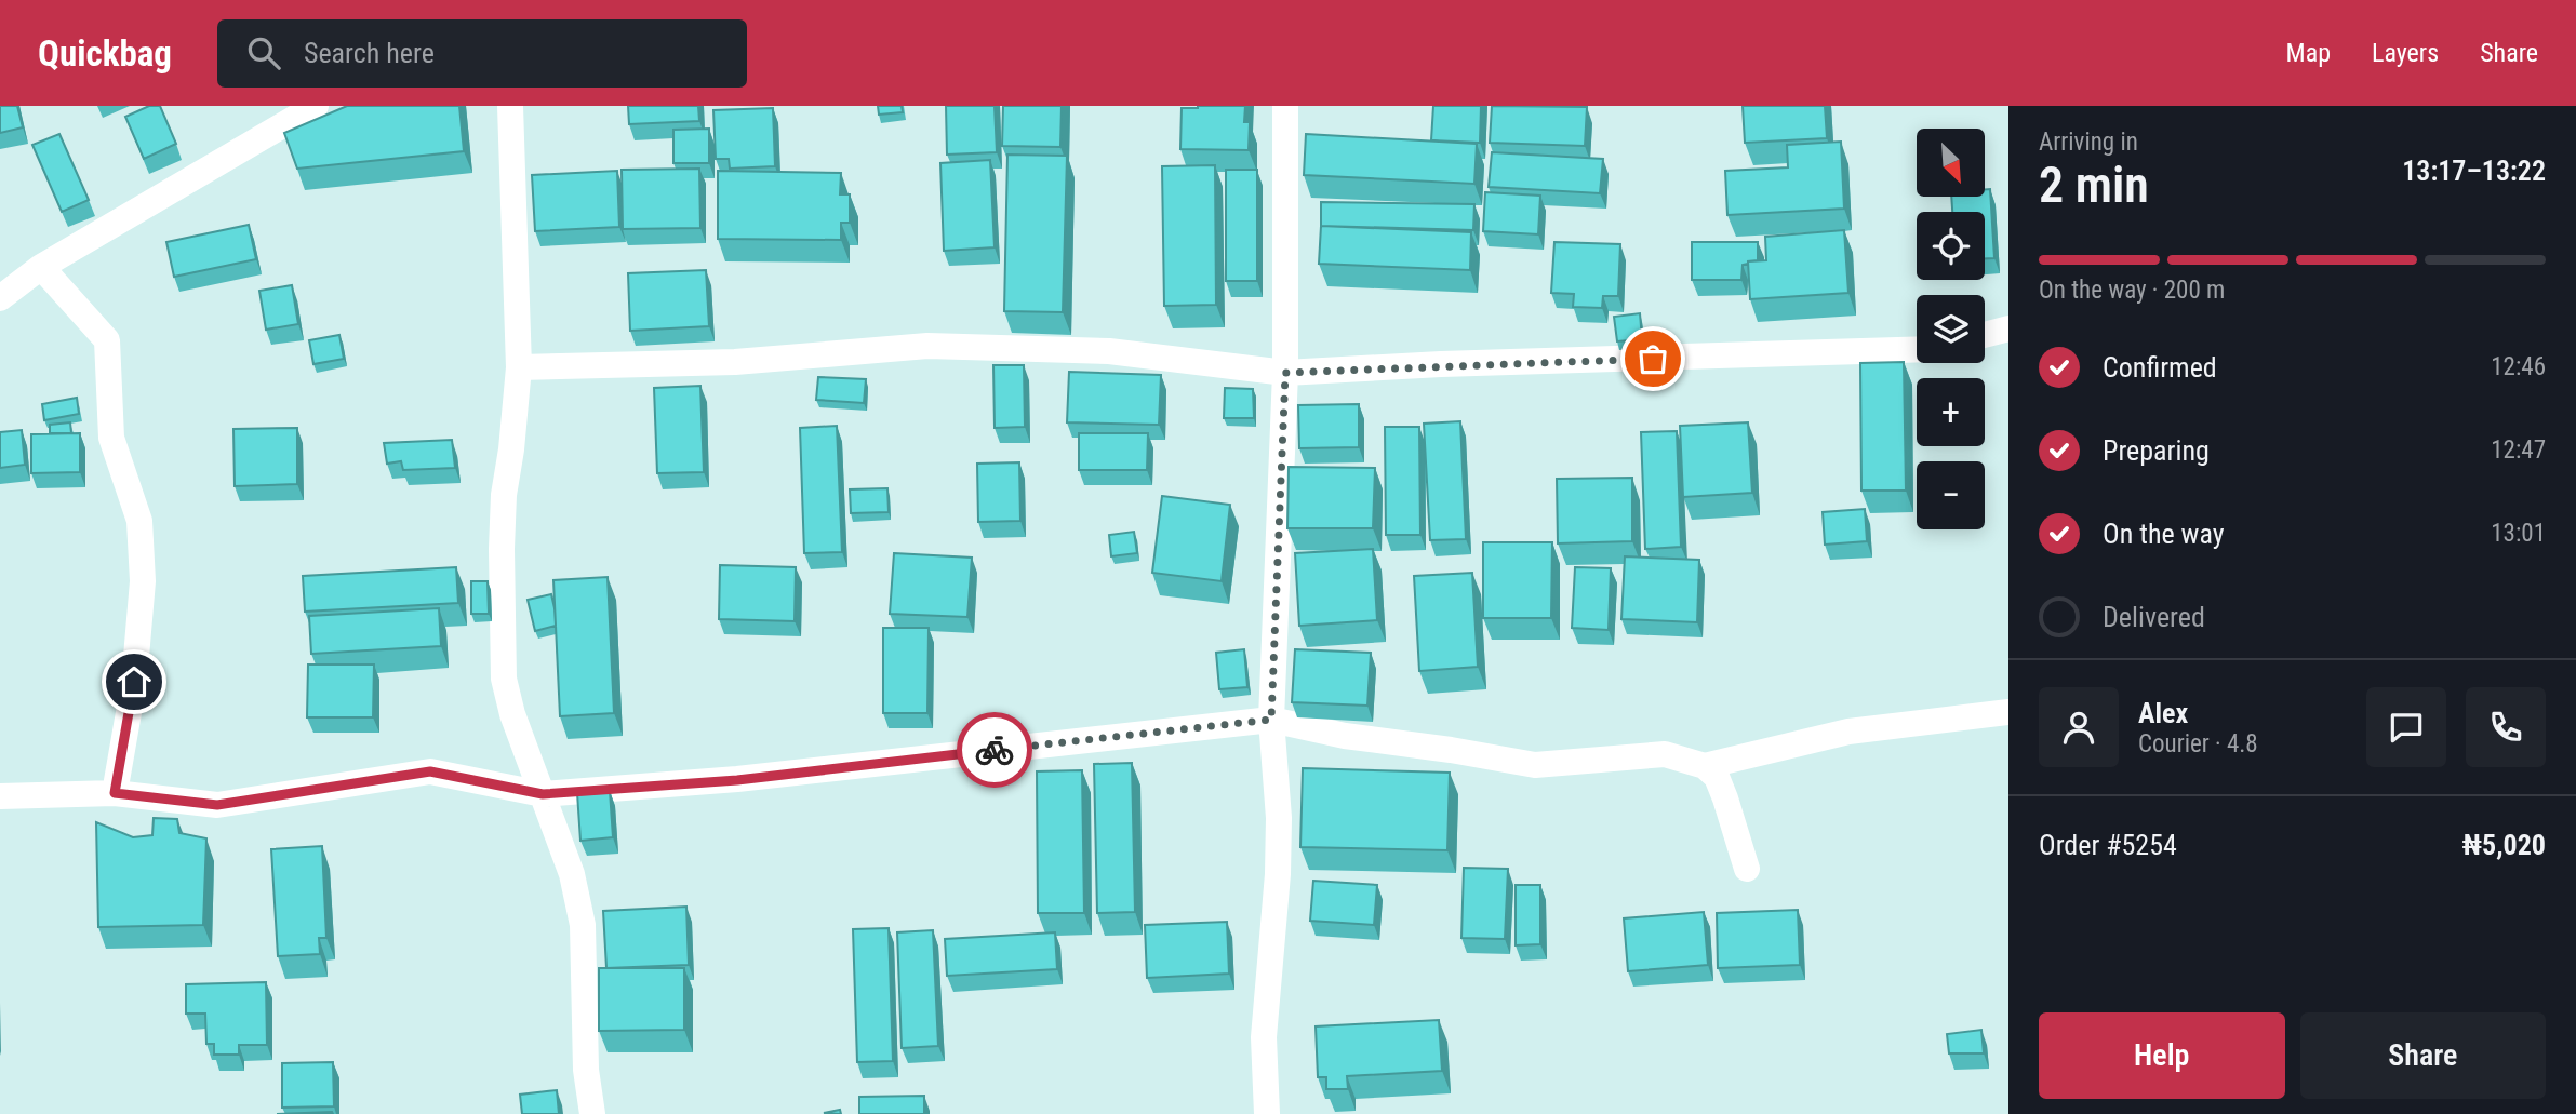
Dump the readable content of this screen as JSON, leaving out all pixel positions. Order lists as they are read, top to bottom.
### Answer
{
  "north": "bottom right",
  "page": {
    "header": "Quickbag",
    "search": "Search here",
    "nav": ["Map", "Layers", "Share"],
    "heading": ["2 min", "Arriving in", "13:17–13:22"],
    "panel": [
      "Alex",
      "Courier · 4.8",
      "Order #5254",
      "₦5,020"
    ],
    "map_buttons": ["+", "−"],
    "bar": "On the way · 200 m",
    "list": [
      ["Confirmed", "12:46"],
      ["Preparing", "12:47"],
      ["On the way", "13:01"],
      "Delivered"
    ],
    "buttons": ["Help", "Share"]
  }
}
